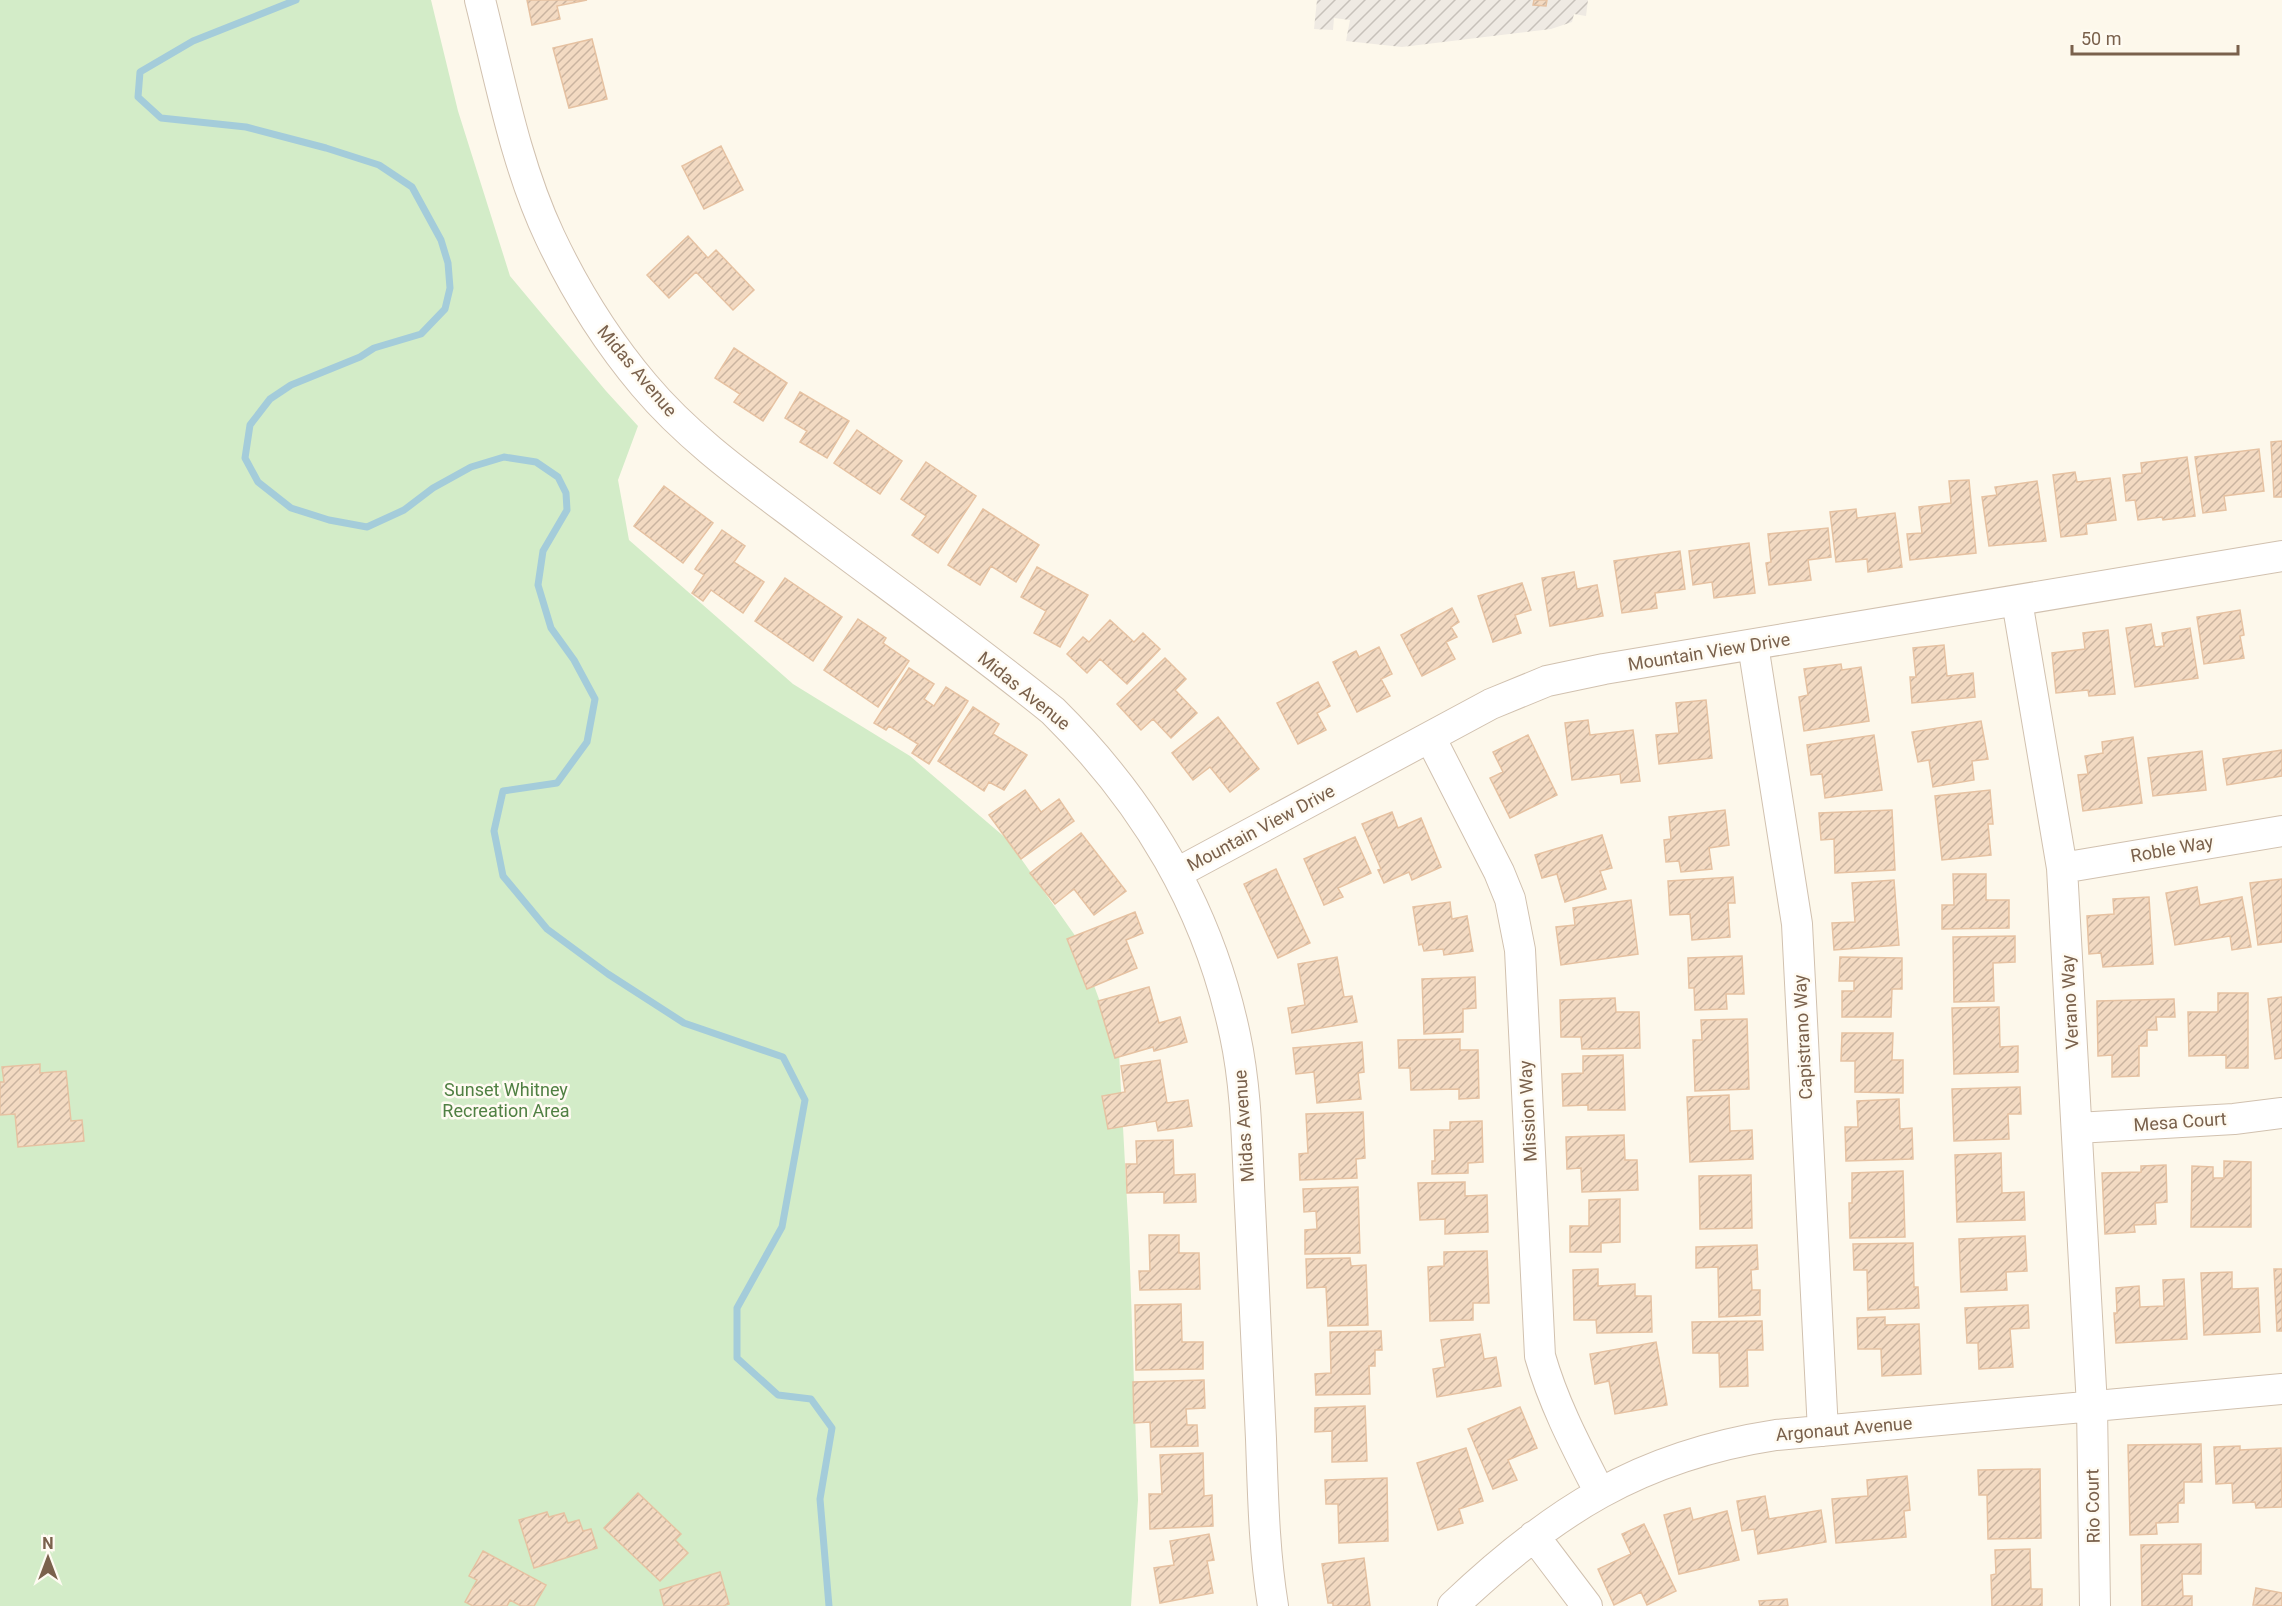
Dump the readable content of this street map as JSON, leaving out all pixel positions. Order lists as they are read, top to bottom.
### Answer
{
  "streets": {
    "street": [
      "Midas Avenue",
      "Mountain View Drive",
      "Roble Way",
      "Verano Way",
      "Capistrano Way",
      "Mission Way",
      "Mesa Court",
      "Argonaut Avenue",
      "Rio Court"
    ]
  },
  "crossings": [
    ["Midas Avenue", "Mountain View Drive"],
    ["Mountain View Drive", "Verano Way"],
    ["Mountain View Drive", "Capistrano Way"],
    ["Mountain View Drive", "Mission Way"],
    ["Roble Way", "Verano Way"],
    ["Verano Way", "Mesa Court"],
    ["Verano Way", "Argonaut Avenue"],
    ["Verano Way", "Rio Court"],
    ["Capistrano Way", "Argonaut Avenue"],
    ["Mission Way", "Argonaut Avenue"],
    ["Argonaut Avenue", "Rio Court"]
  ],
  "parks": ["Sunset Whitney Recreation Area"],
  "scale_bar": "50 m",
  "north": "top"
}
